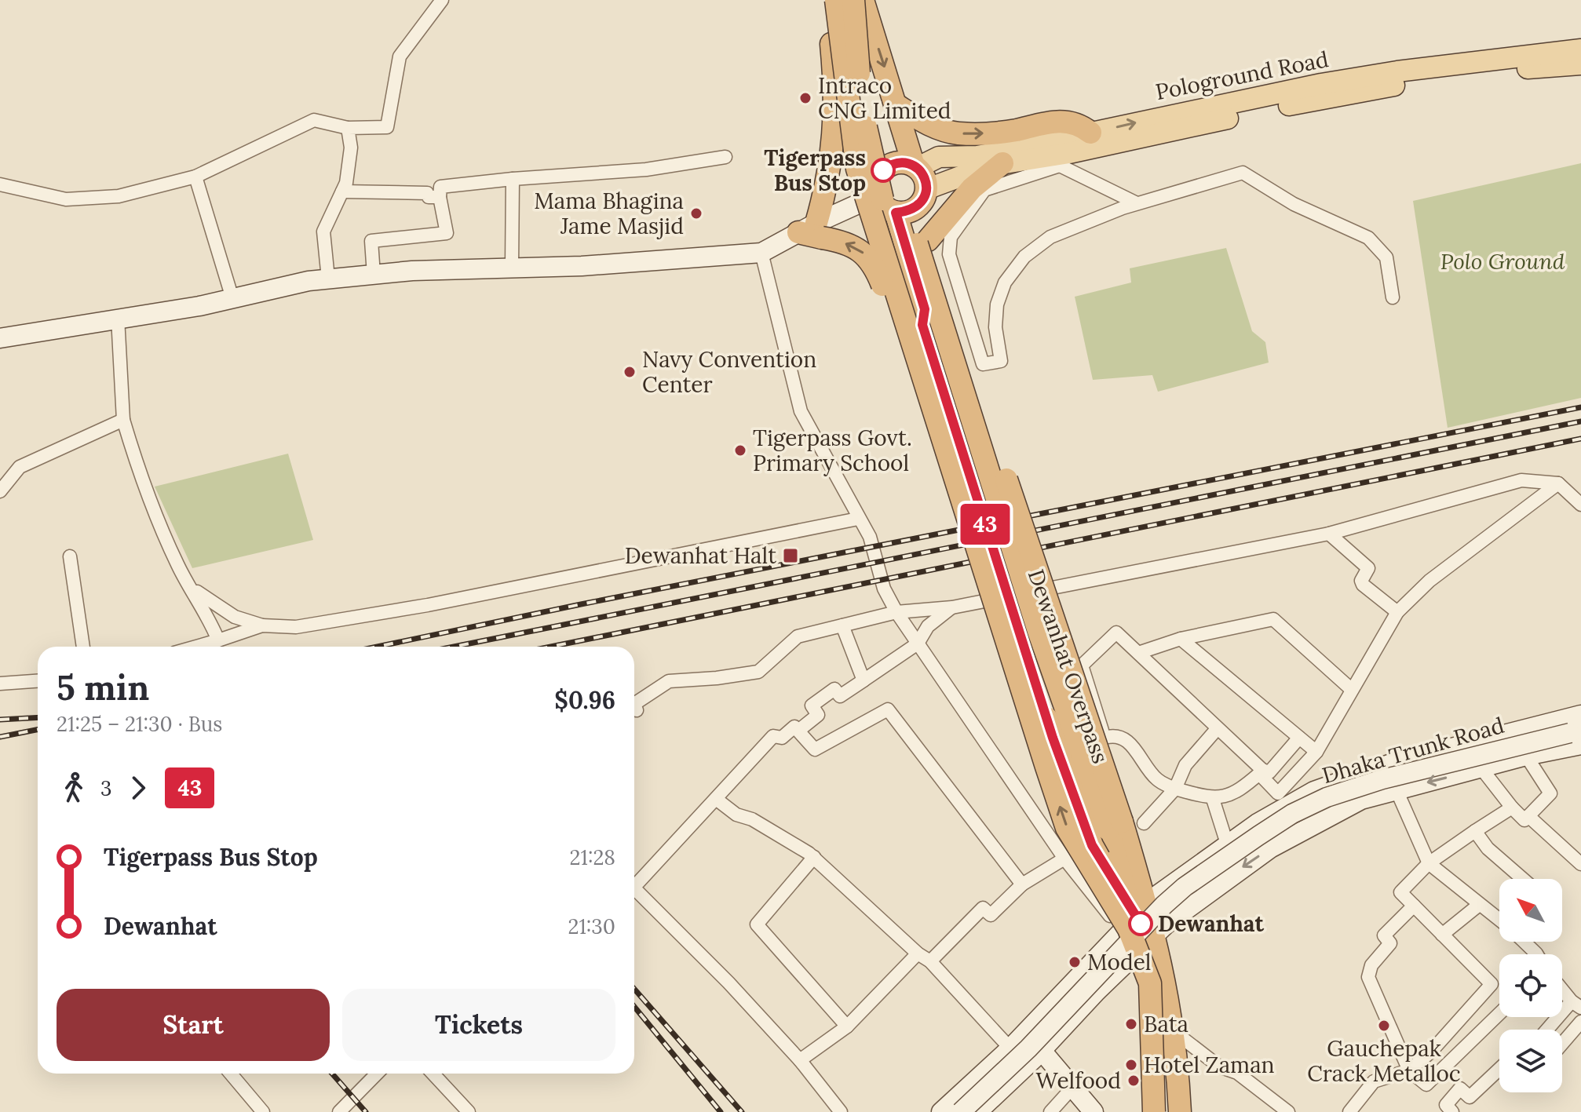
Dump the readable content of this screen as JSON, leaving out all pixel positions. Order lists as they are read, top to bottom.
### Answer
{
  "streets": {
    "highway": ["Dewanhat Overpass"],
    "main road": ["Pologround Road", "Dhaka Trunk Road"]
  },
  "crossings": [
    ["Pologround Road", "Dewanhat Overpass"],
    ["Dewanhat Overpass", "Dhaka Trunk Road"]
  ],
  "parks": ["Polo Ground"],
  "places": {
    "other": [
      "Intraco CNG Limited",
      "Tigerpass Bus Stop",
      "Mama Bhagina Jame Masjid",
      "Navy Convention Center",
      "Tigerpass Govt. Primary School",
      "Dewanhat",
      "Model",
      "Bata",
      "Gauchepak Crack Metalloc",
      "Hotel Zaman",
      "Welfood"
    ],
    "transit": ["Dewanhat Halt"]
  },
  "lines": ["bus line 43"],
  "north": "top left",
  "page": {
    "on_map": "43",
    "heading": ["5 min", "21:25 – 21:30 · Bus", "$0.96"],
    "legs": ["3", "43"],
    "list": [
      {
        "name": "Tigerpass Bus Stop",
        "value": "21:28"
      },
      {
        "name": "Dewanhat",
        "value": "21:30"
      }
    ],
    "buttons": ["Start", "Tickets"]
  }
}
